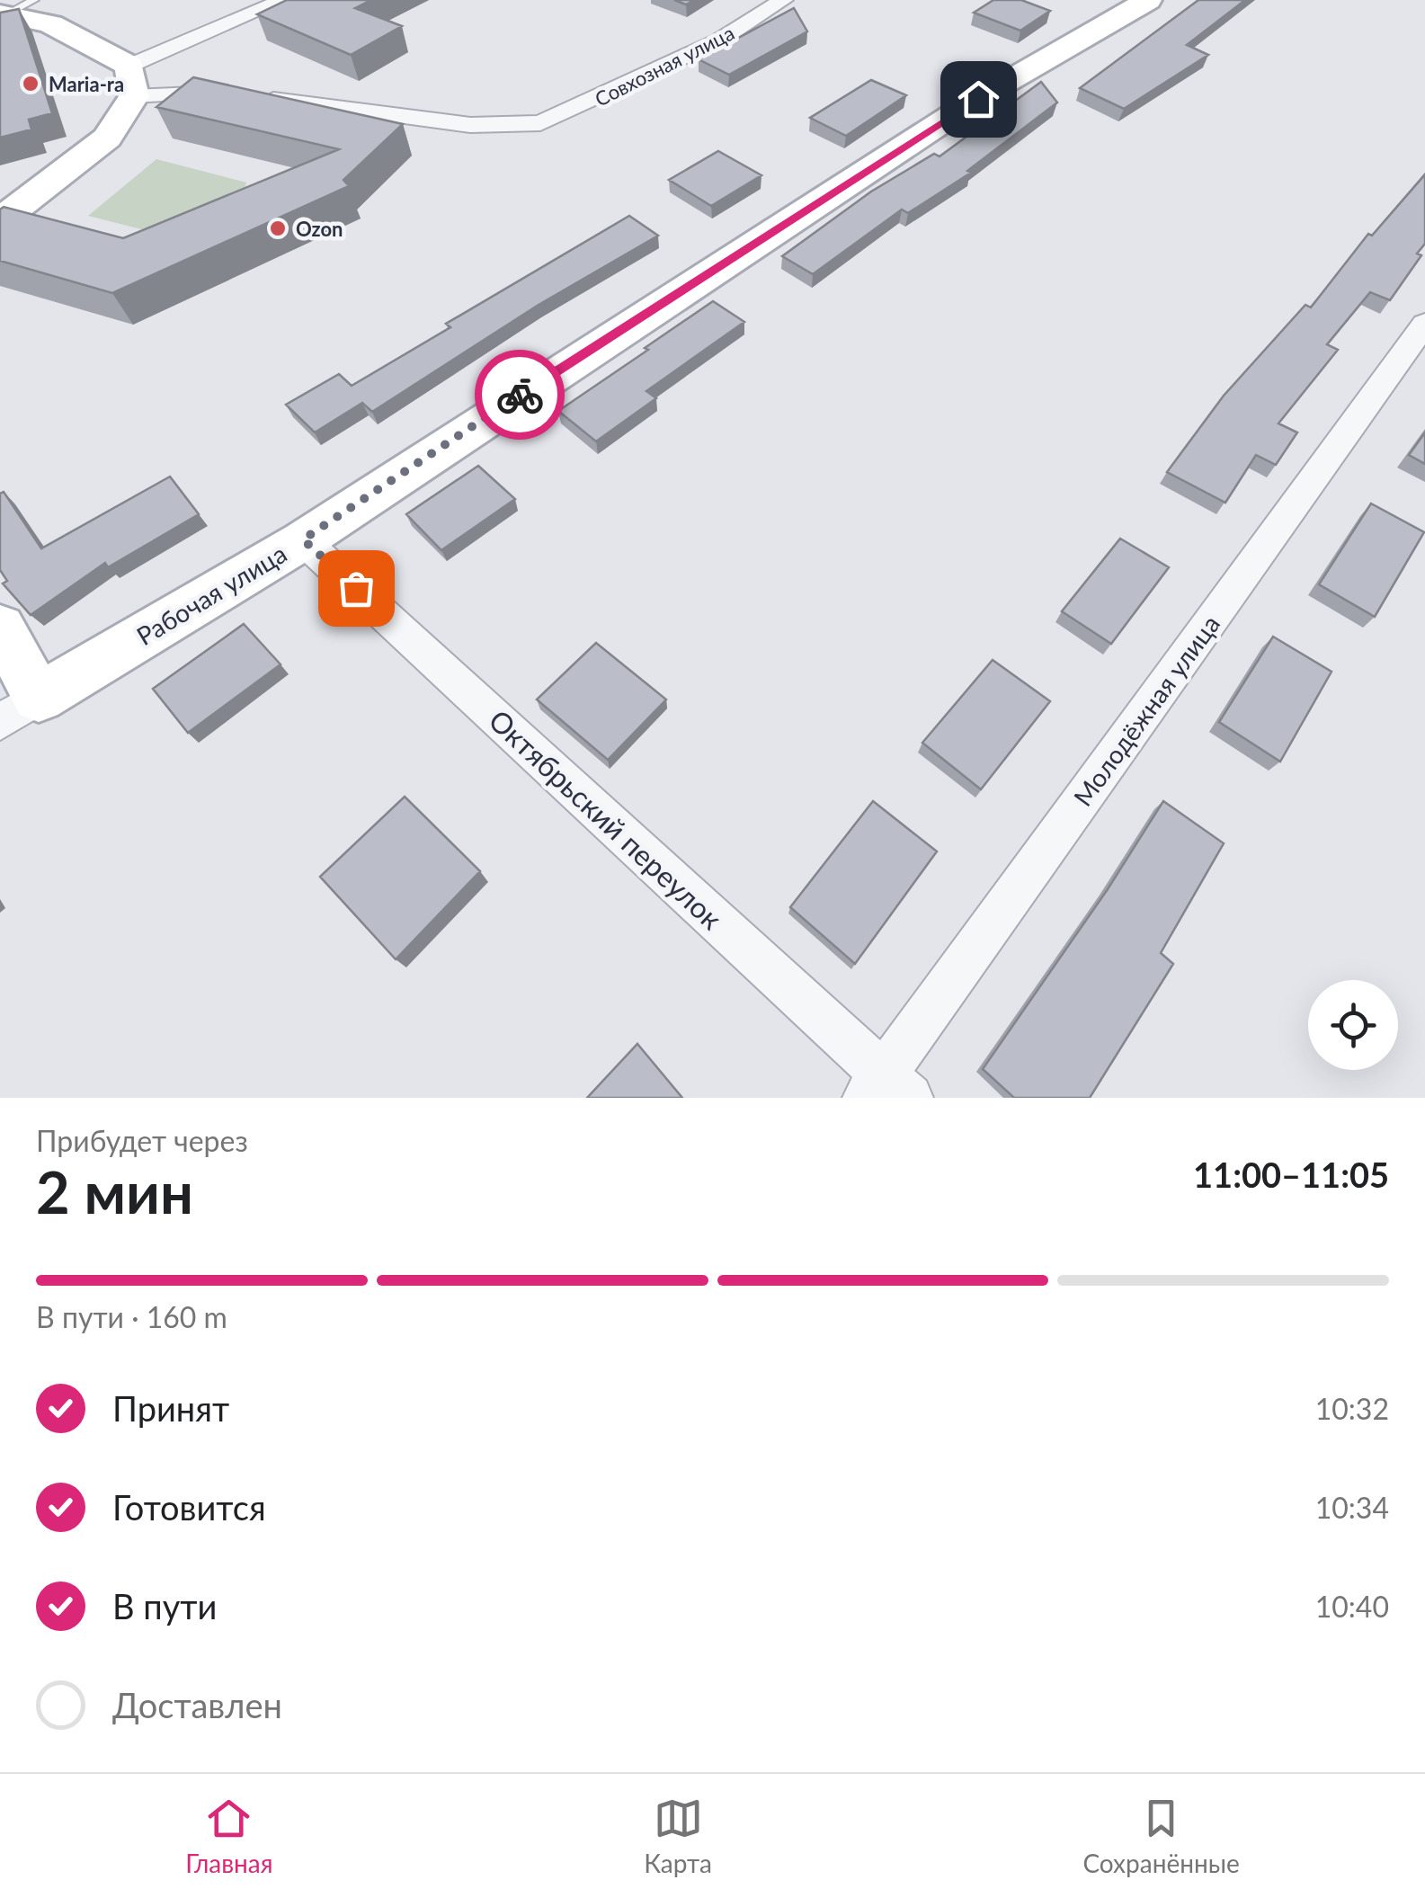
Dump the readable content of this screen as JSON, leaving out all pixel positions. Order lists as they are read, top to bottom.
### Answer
{
  "streets": {
    "street": [
      "Совхозная улица",
      "Рабочая улица",
      "Молодёжная улица",
      "Октябрьский переулок"
    ]
  },
  "crossings": [
    ["Рабочая улица", "Октябрьский переулок"],
    ["Молодёжная улица", "Октябрьский переулок"]
  ],
  "places": ["Maria-ra", "Ozon"],
  "page": {
    "heading": ["2 мин", "Прибудет через", "11:00–11:05"],
    "bar": "В пути · 160 m",
    "list": [
      ["Принят", "10:32"],
      ["Готовится", "10:34"],
      ["В пути", "10:40"],
      "Доставлен"
    ],
    "tabs": ["Главная", "Карта", "Сохранённые"]
  }
}
